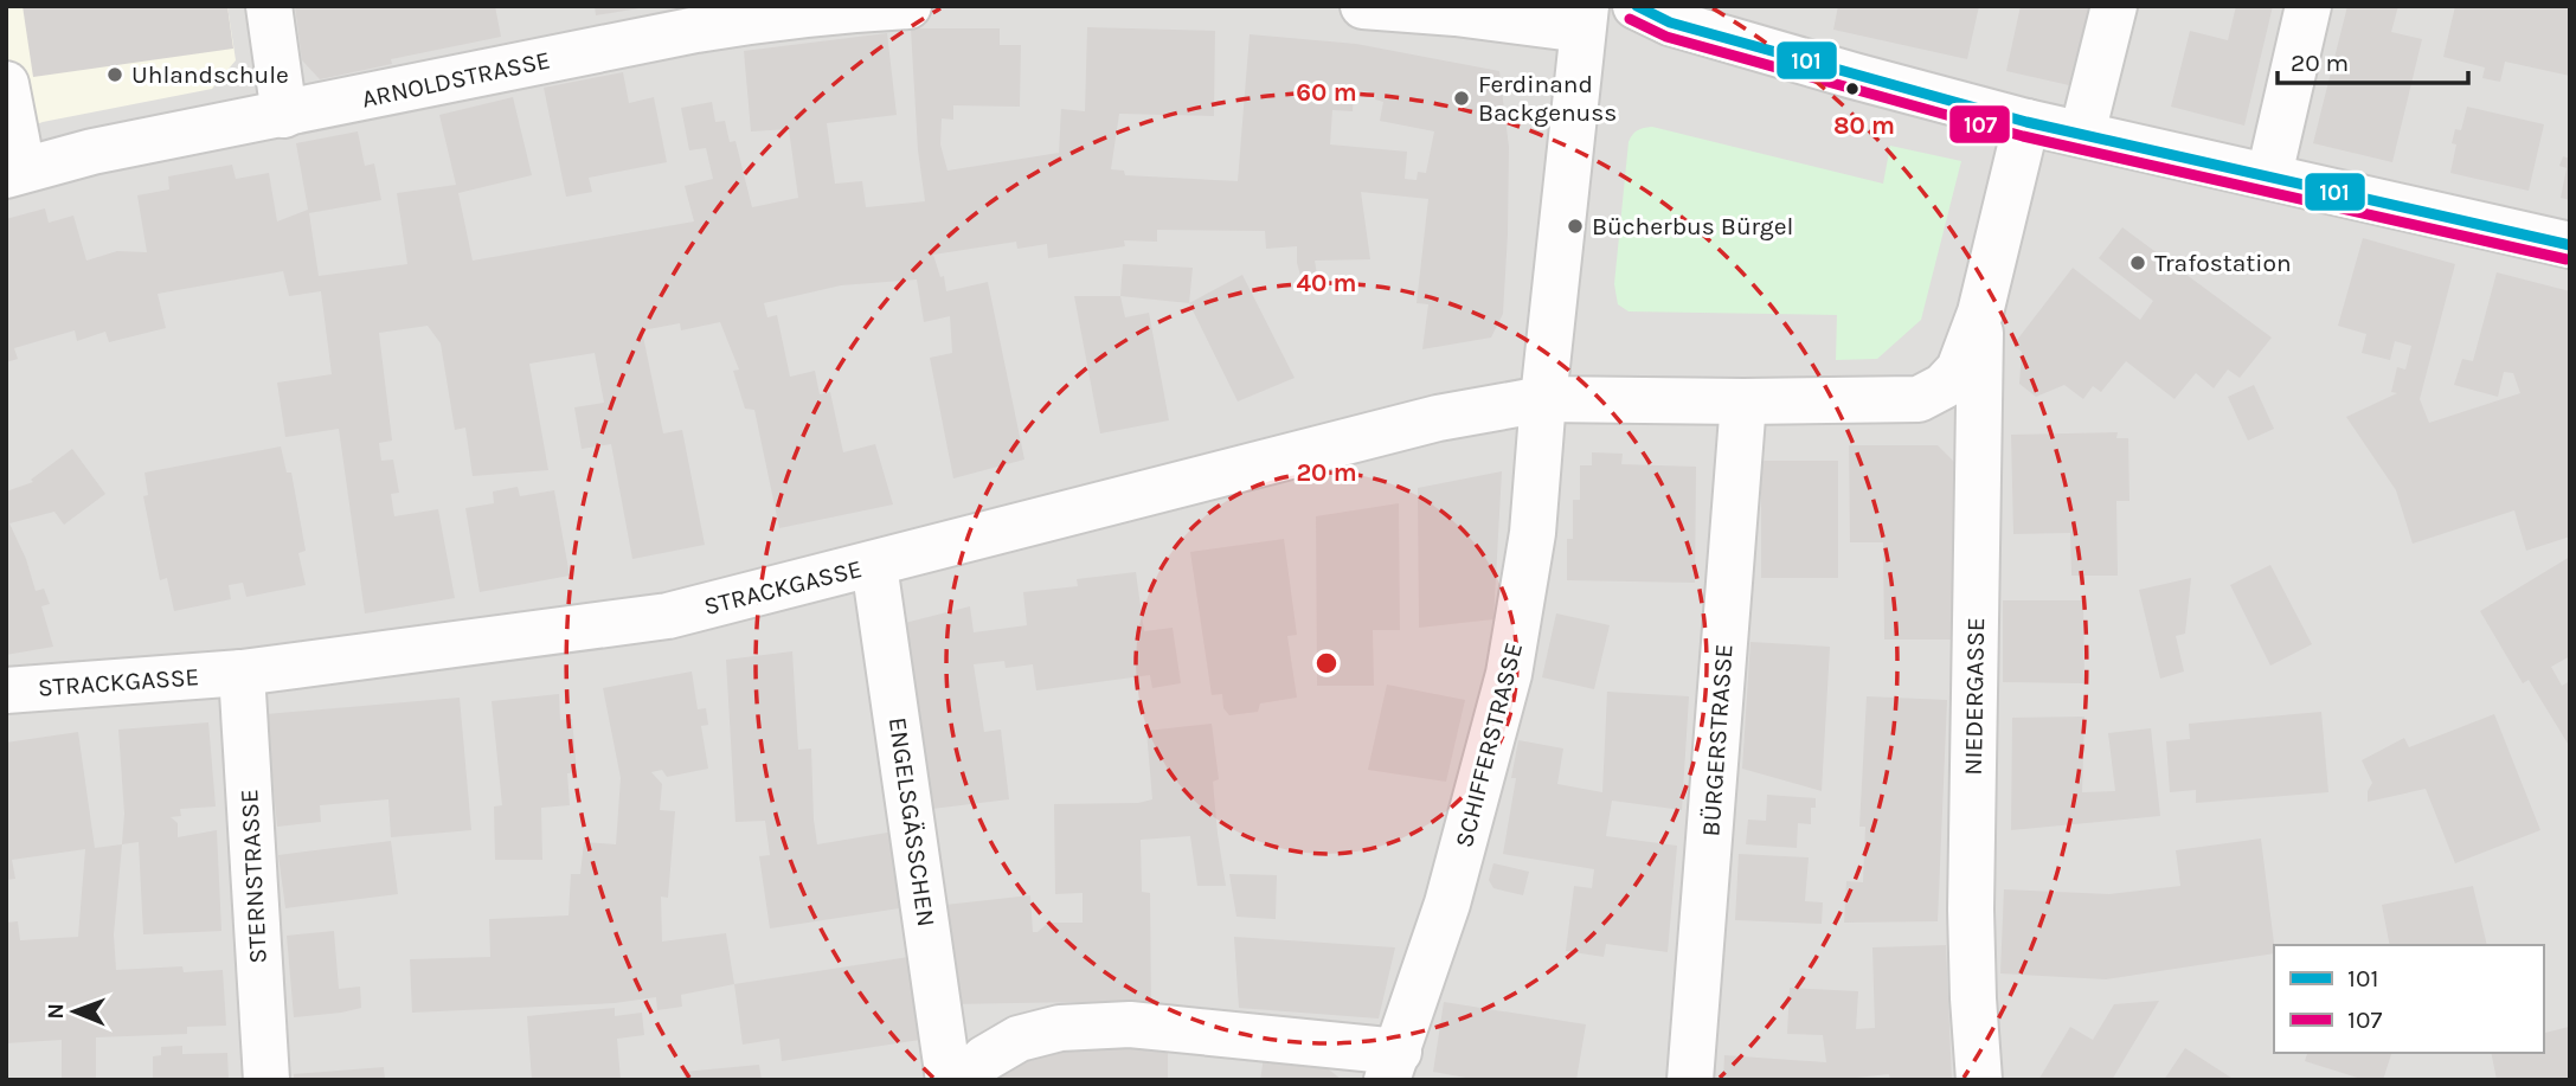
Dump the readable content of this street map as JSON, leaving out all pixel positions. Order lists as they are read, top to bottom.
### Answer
{
  "streets": {
    "street": [
      "ARNOLDSTRASSE",
      "STRACKGASSE",
      "NIEDERGASSE",
      "BÜRGERSTRASSE",
      "SCHIFFERSTRASSE",
      "ENGELSGÄSSCHEN",
      "STERNSTRASSE"
    ]
  },
  "crossings": [
    ["STRACKGASSE", "NIEDERGASSE"],
    ["STRACKGASSE", "BÜRGERSTRASSE"],
    ["STRACKGASSE", "SCHIFFERSTRASSE"],
    ["STRACKGASSE", "ENGELSGÄSSCHEN"],
    ["STRACKGASSE", "STERNSTRASSE"]
  ],
  "places": [
    "Uhlandschule",
    "Ferdinand Backgenuss",
    "Bücherbus Bürgel",
    "Trafostation"
  ],
  "lines": ["transit line 101", "transit line 107"],
  "legend": ["101", "107"],
  "scale_bar": "20 m",
  "north": "left",
  "rings": [
    "60 m",
    "80 m",
    "40 m",
    "20 m"
  ]
}
